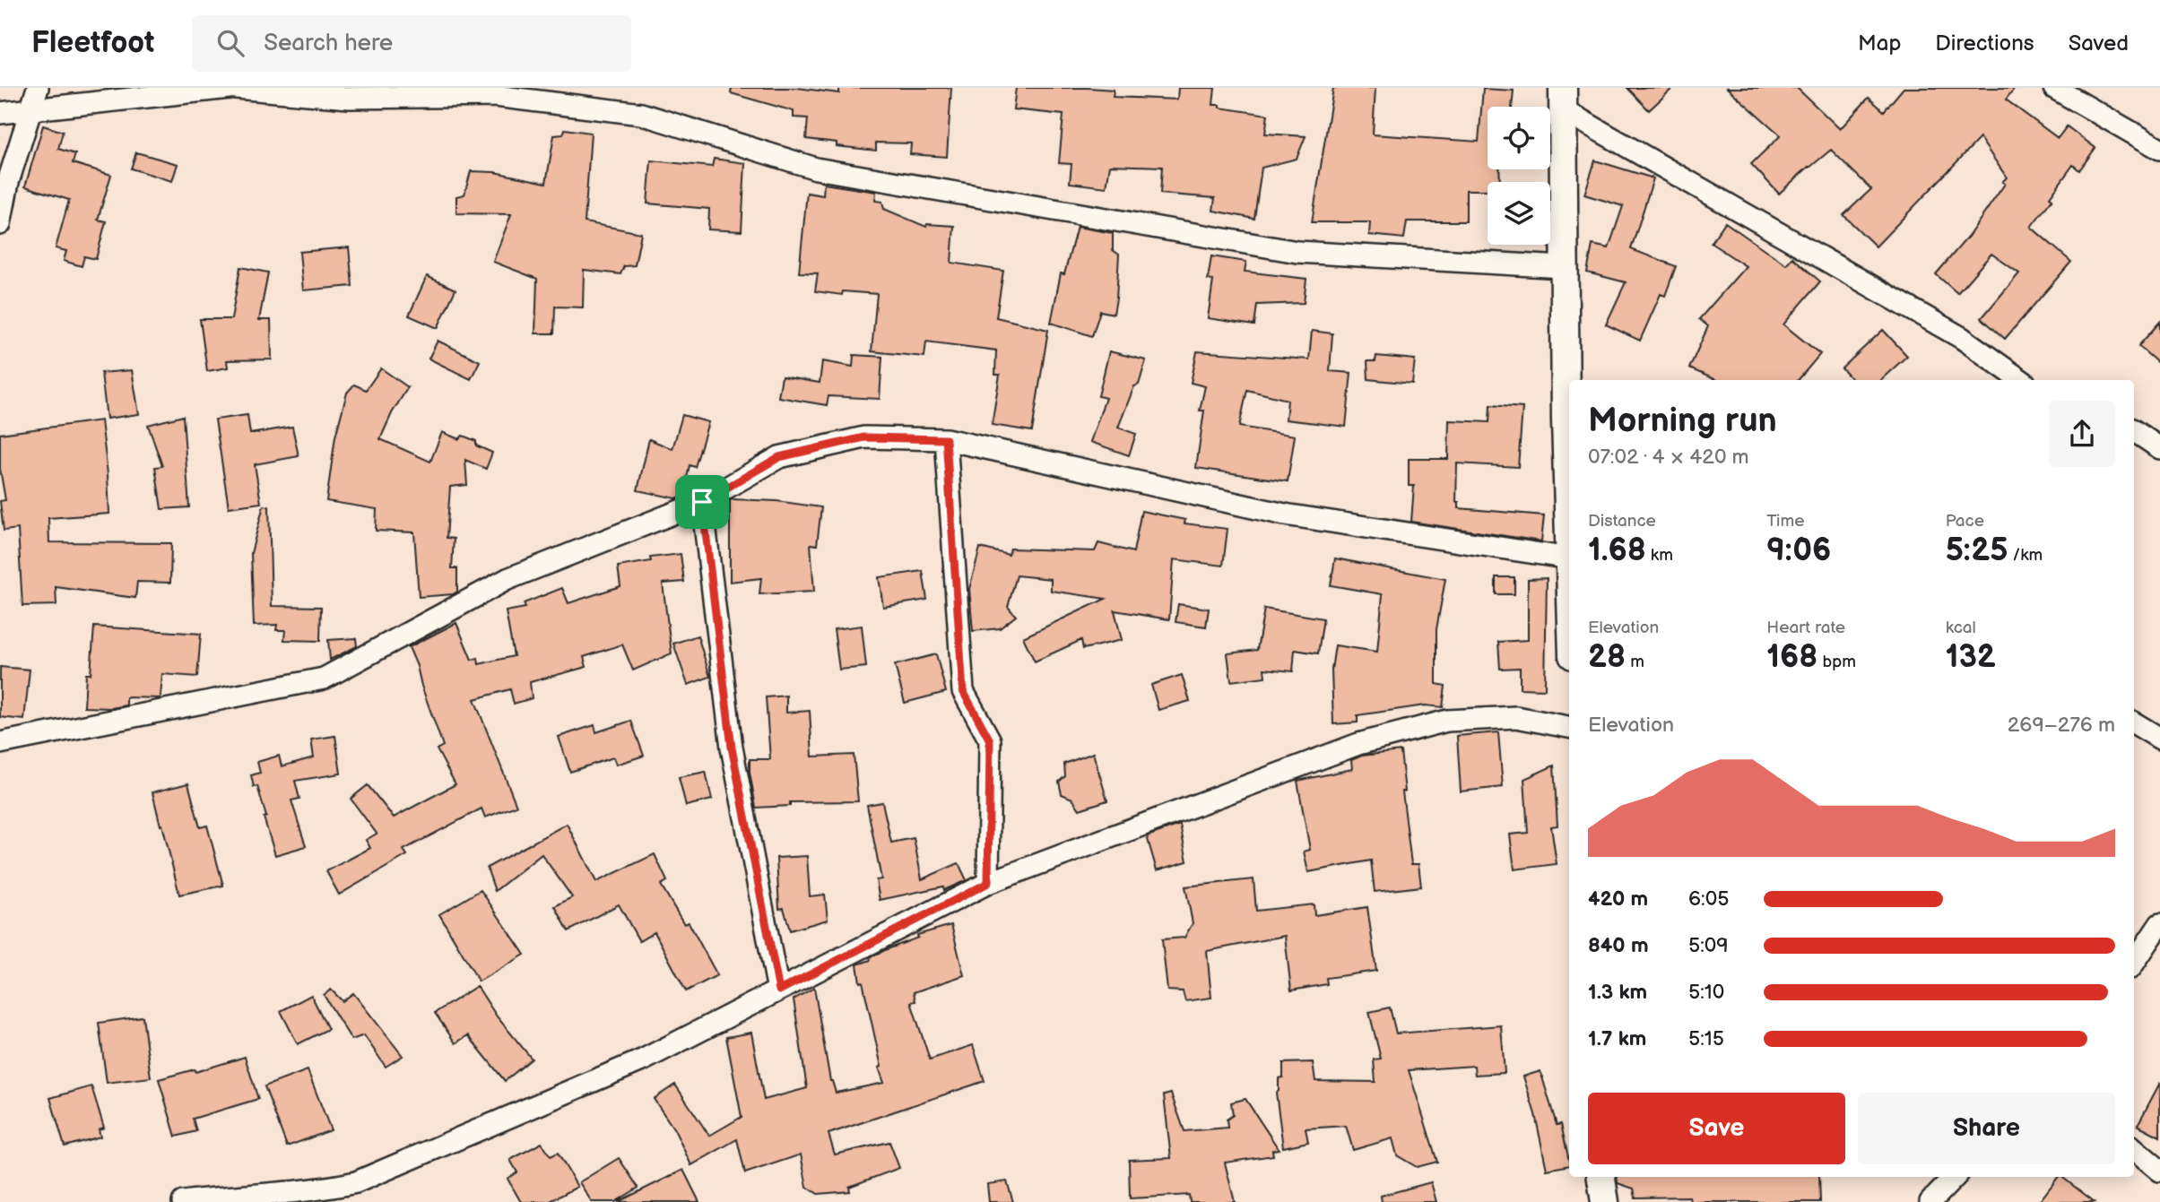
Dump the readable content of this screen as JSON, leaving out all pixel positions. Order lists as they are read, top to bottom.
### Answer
{
  "page": {
    "header": "Fleetfoot",
    "search": "Search here",
    "nav": ["Map", "Directions", "Saved"],
    "heading": ["Morning run", "07:02 · 4 × 420 m"],
    "stats": [
      ["Distance", "1.68 km"],
      ["Time", "9:06"],
      ["Pace", "5:25 /km"],
      ["Elevation", "28 m"],
      ["Heart rate", "168 bpm"],
      ["kcal", "132"]
    ],
    "chart": ["Elevation", "269–276 m"],
    "list": [
      {
        "name": "420 m",
        "note": "6:05"
      },
      {
        "name": "840 m",
        "note": "5:09"
      },
      {
        "name": "1.3 km",
        "note": "5:10"
      },
      {
        "name": "1.7 km",
        "note": "5:15"
      }
    ],
    "buttons": ["Save", "Share"]
  }
}
